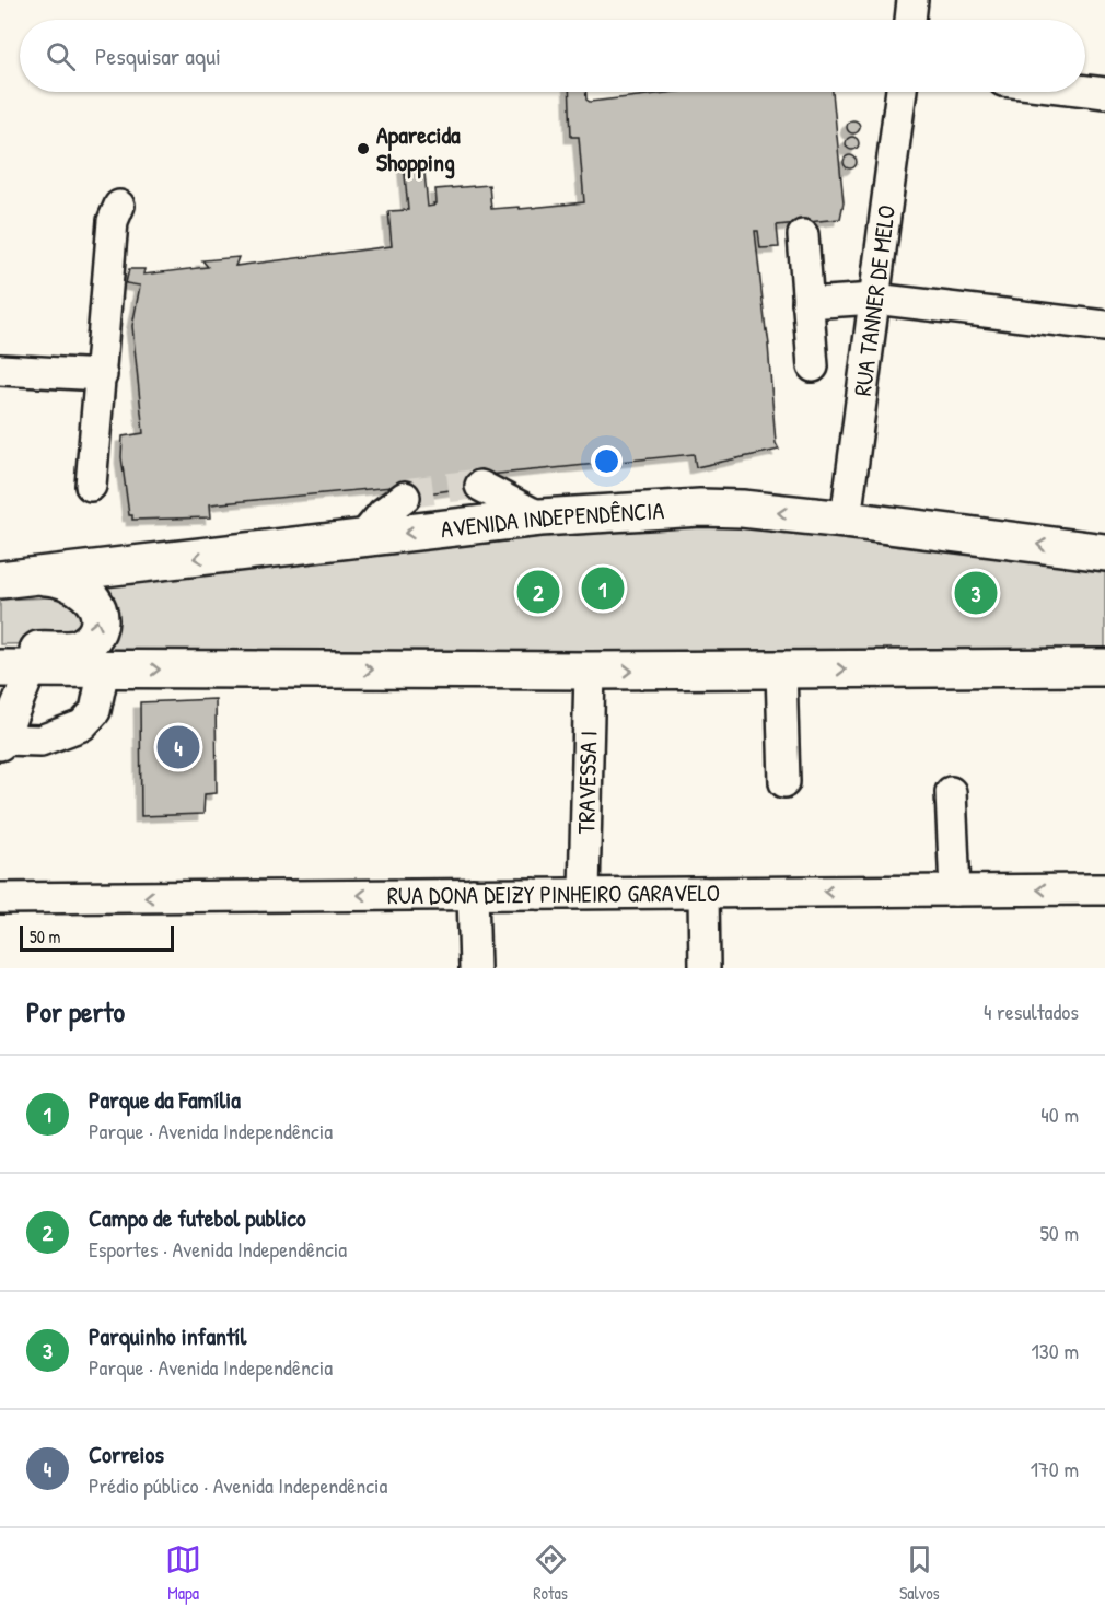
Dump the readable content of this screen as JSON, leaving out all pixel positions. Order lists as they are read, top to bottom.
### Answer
{
  "streets": {
    "main road": ["AVENIDA INDEPENDÊNCIA"],
    "street": ["RUA TANNER DE MELO", "TRAVESSA I", "RUA DONA DEIZY PINHEIRO GARAVELO"]
  },
  "crossings": [
    ["RUA TANNER DE MELO", "AVENIDA INDEPENDÊNCIA"],
    ["TRAVESSA I", "RUA DONA DEIZY PINHEIRO GARAVELO"]
  ],
  "one_way": ["RUA DONA DEIZY PINHEIRO GARAVELO"],
  "places": ["Aparecida Shopping"],
  "scale_bar": "50 m",
  "page": {
    "search": "Pesquisar aqui",
    "pins": [
      "1",
      "2",
      "3",
      "4"
    ],
    "scale": "50 m",
    "heading": ["Por perto", "4 resultados"],
    "list": [
      {
        "mark": "1",
        "name": "Parque da Família",
        "note": "Parque · Avenida Independência",
        "value": "40 m"
      },
      {
        "mark": "2",
        "name": "Campo de futebol publico",
        "note": "Esportes · Avenida Independência",
        "value": "50 m"
      },
      {
        "mark": "3",
        "name": "Parquinho infantíl",
        "note": "Parque · Avenida Independência",
        "value": "130 m"
      },
      {
        "mark": "4",
        "name": "Correios",
        "note": "Prédio público · Avenida Independência",
        "value": "170 m"
      }
    ],
    "nav": ["Mapa", "Rotas", "Salvos"]
  }
}
